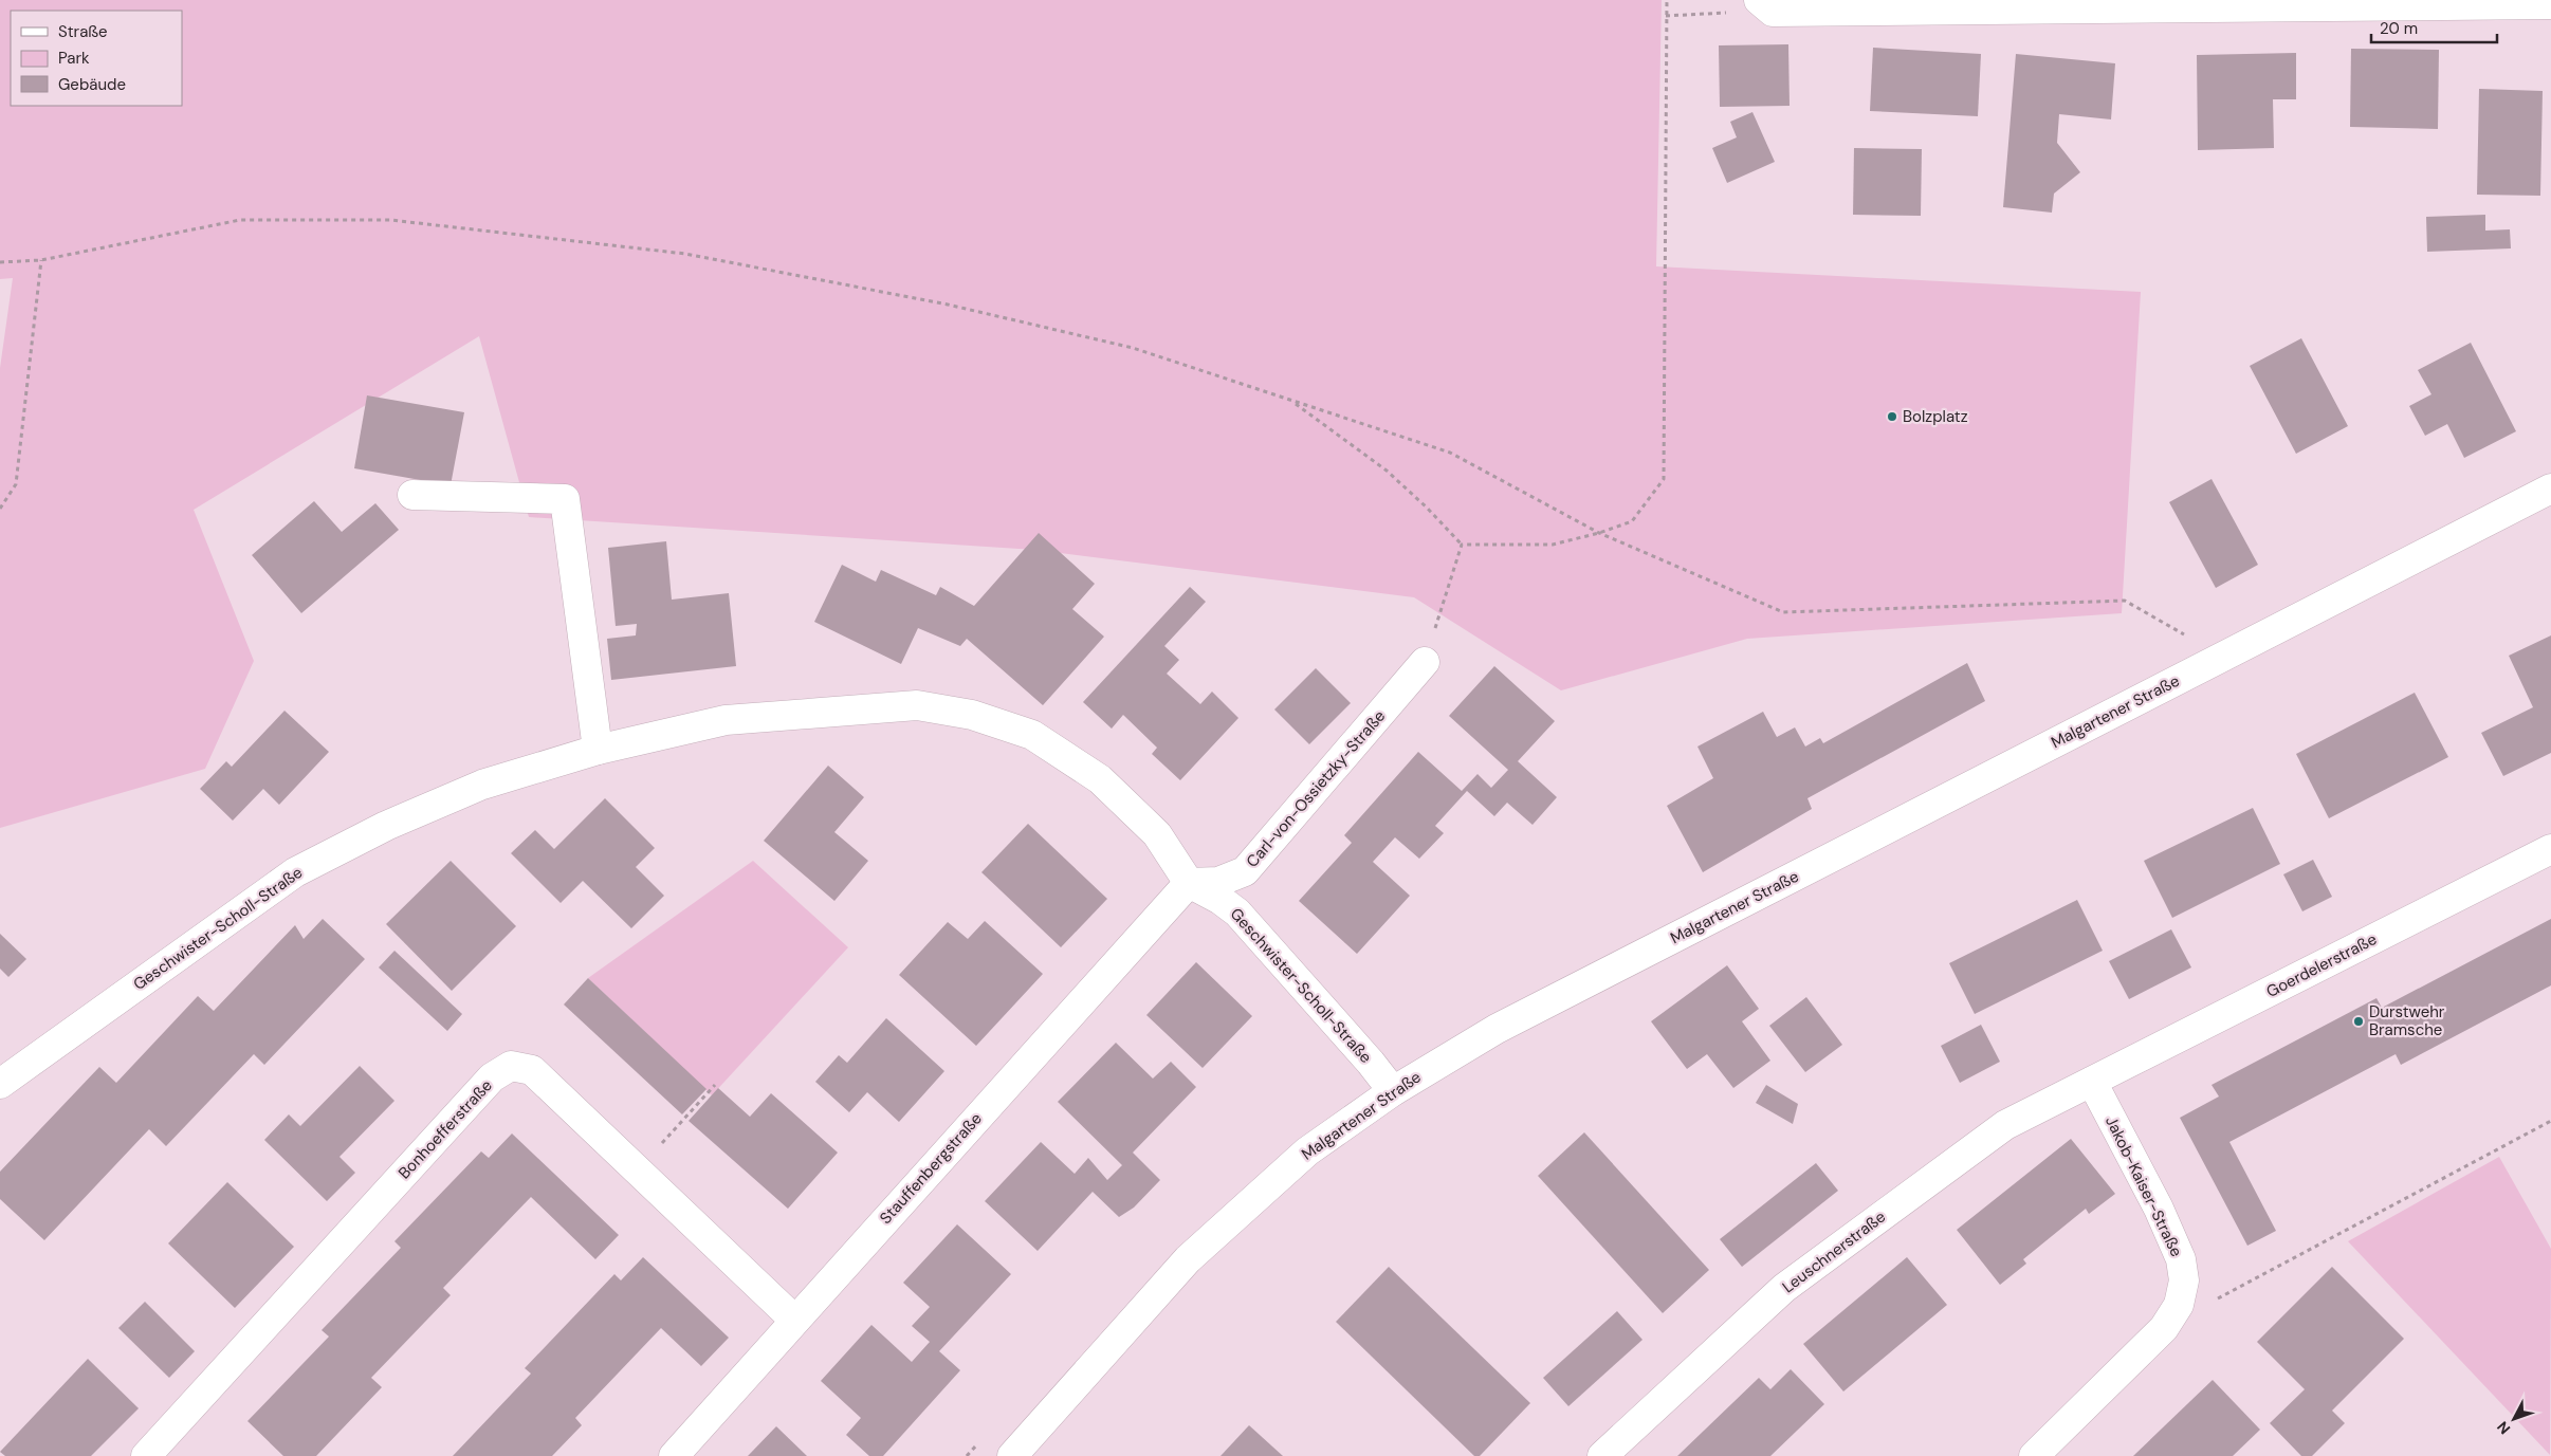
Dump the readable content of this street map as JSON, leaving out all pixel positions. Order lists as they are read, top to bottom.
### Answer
{
  "streets": {
    "street": [
      "Malgartener Straße",
      "Carl-von-Ossietzky-Straße",
      "Geschwister-Scholl-Straße",
      "Goerdelerstraße",
      "Bonhoefferstraße",
      "Stauffenbergstraße",
      "Jakob-Kaiser-Straße",
      "Leuschnerstraße"
    ]
  },
  "crossings": [
    ["Malgartener Straße", "Geschwister-Scholl-Straße"],
    ["Carl-von-Ossietzky-Straße", "Geschwister-Scholl-Straße"],
    ["Carl-von-Ossietzky-Straße", "Stauffenbergstraße"],
    ["Geschwister-Scholl-Straße", "Stauffenbergstraße"],
    ["Goerdelerstraße", "Jakob-Kaiser-Straße"],
    ["Goerdelerstraße", "Leuschnerstraße"],
    ["Bonhoefferstraße", "Stauffenbergstraße"],
    ["Jakob-Kaiser-Straße", "Leuschnerstraße"]
  ],
  "places": ["Bolzplatz", "Durstwehr Bramsche"],
  "legend": ["Straße", "Park", "Gebäude"],
  "scale_bar": "20 m",
  "north": "bottom left"
}
